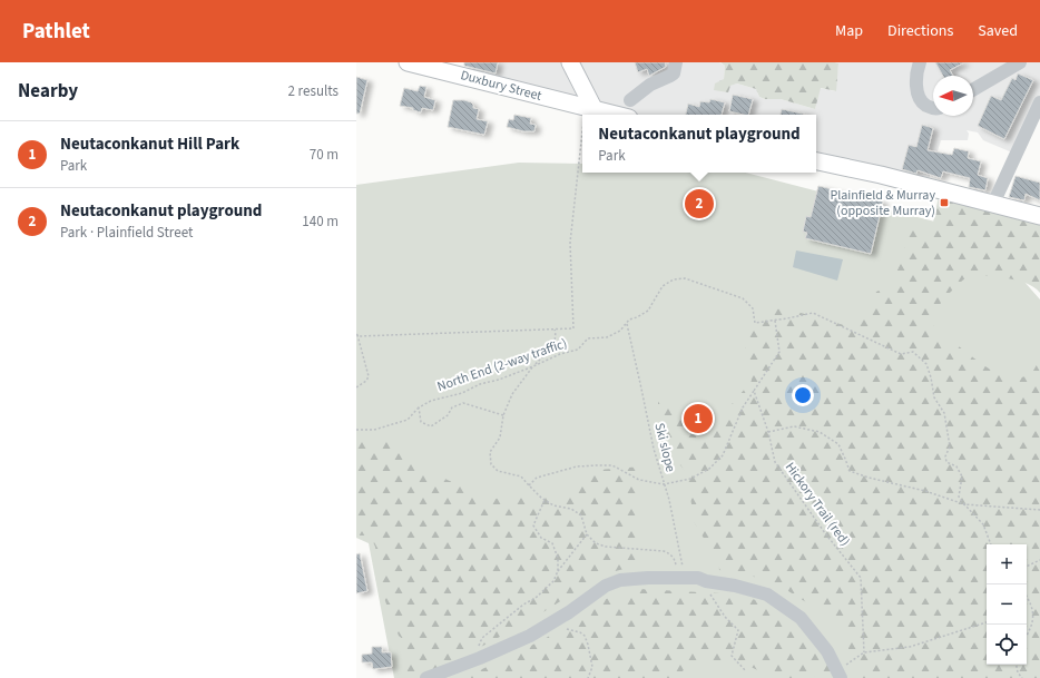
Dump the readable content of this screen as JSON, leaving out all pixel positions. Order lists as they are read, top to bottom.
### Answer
{
  "streets": {
    "main road": ["Duxbury Street"],
    "path": ["North End (2-way traffic)", "Ski slope", "Hickory Trail (red)"]
  },
  "crossings": [
    ["North End (2-way traffic)", "Ski slope"]
  ],
  "places": {
    "transit": ["Plainfield & Murray (opposite Murray)"]
  },
  "north": "left",
  "page": {
    "header": "Pathlet",
    "nav": ["Map", "Directions", "Saved"],
    "heading": ["Nearby", "2 results"],
    "popup": ["Neutaconkanut playground", "Park"],
    "list": [
      {
        "mark": "1",
        "name": "Neutaconkanut Hill Park",
        "note": "Park",
        "value": "70 m"
      },
      {
        "mark": "2",
        "name": "Neutaconkanut playground",
        "note": "Park · Plainfield Street",
        "value": "140 m"
      }
    ],
    "pins": ["2", "1"],
    "map_buttons": ["+", "−"]
  }
}
